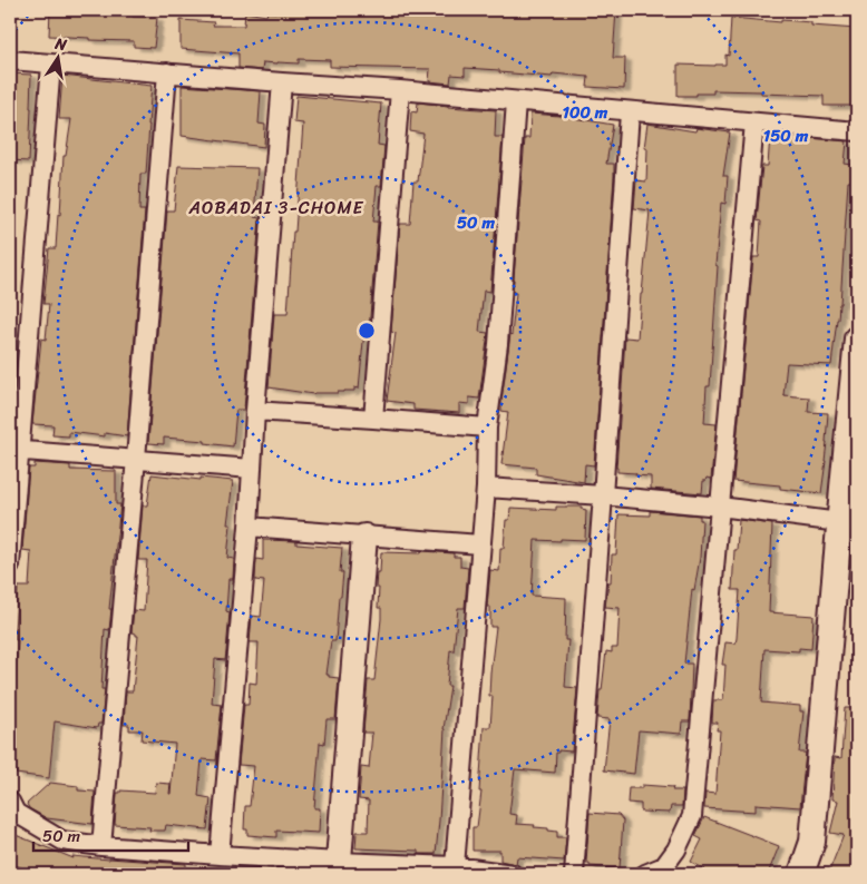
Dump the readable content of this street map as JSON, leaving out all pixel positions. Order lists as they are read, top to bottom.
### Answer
{
  "districts": ["AOBADAI 3-CHOME"],
  "scale_bar": "50 m",
  "north": "top",
  "rings": ["100 m", "150 m", "50 m"]
}
